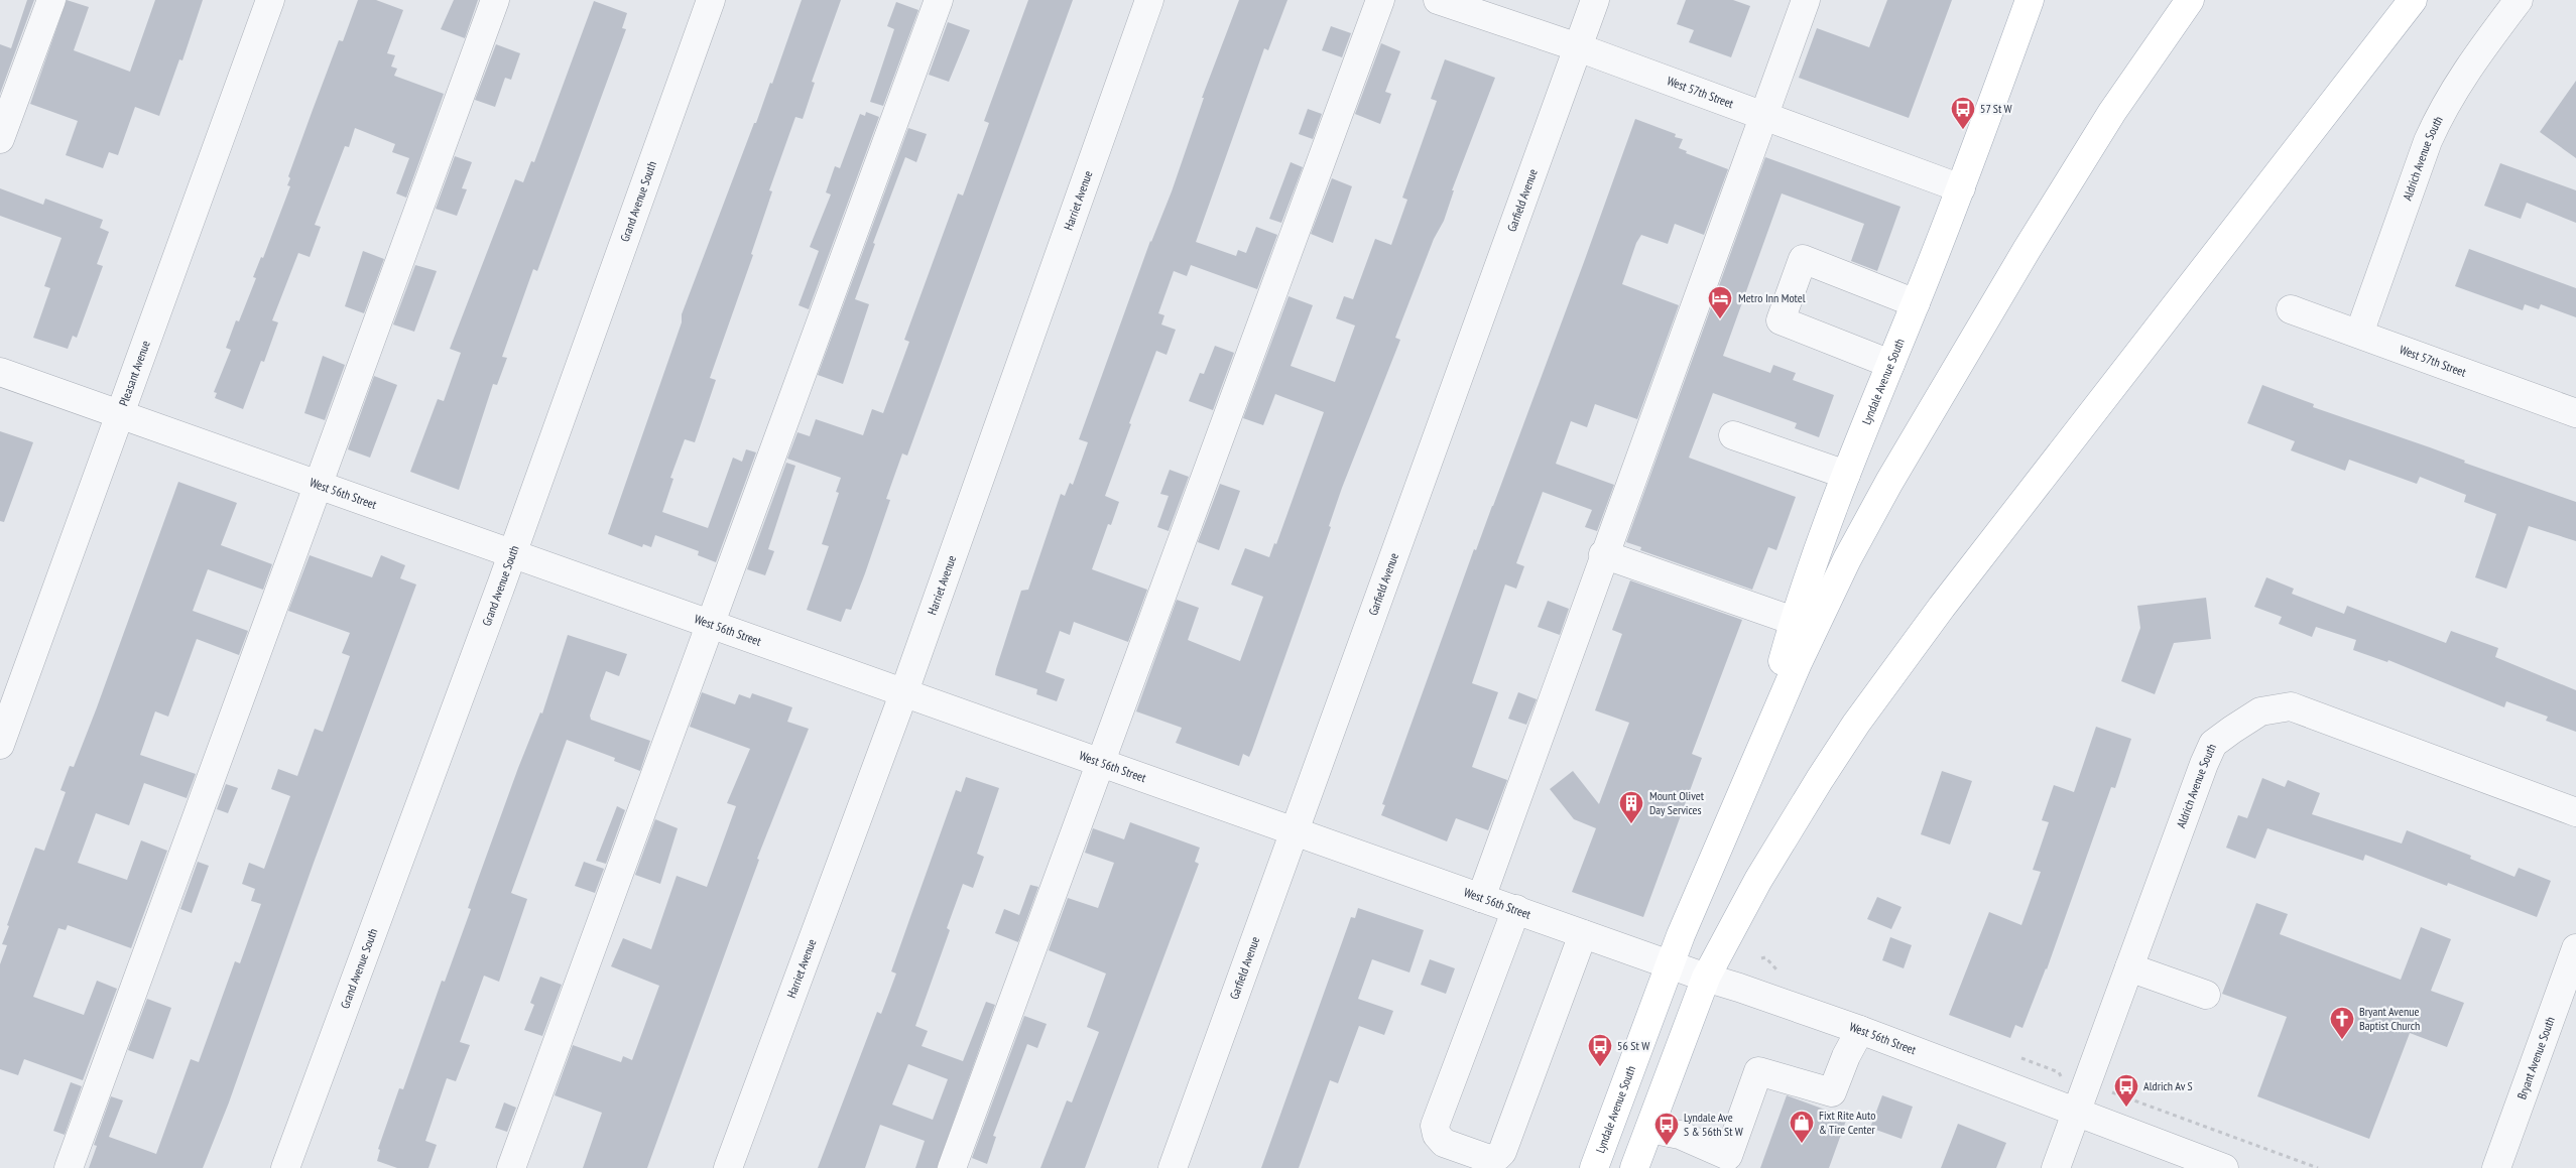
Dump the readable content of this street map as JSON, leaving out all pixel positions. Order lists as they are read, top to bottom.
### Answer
{
  "streets": {
    "main road": ["Lyndale Avenue South"],
    "street": [
      "West 57th Street",
      "Aldrich Avenue South",
      "Grand Avenue South",
      "Harriet Avenue",
      "Garfield Avenue",
      "Pleasant Avenue",
      "West 56th Street",
      "Bryant Avenue South"
    ]
  },
  "crossings": [
    ["West 57th Street", "Aldrich Avenue South"],
    ["West 57th Street", "Garfield Avenue"],
    ["West 57th Street", "Lyndale Avenue South"],
    ["Aldrich Avenue South", "West 56th Street"],
    ["Grand Avenue South", "West 56th Street"],
    ["Harriet Avenue", "West 56th Street"],
    ["Garfield Avenue", "West 56th Street"],
    ["Pleasant Avenue", "West 56th Street"],
    ["Lyndale Avenue South", "West 56th Street"]
  ],
  "places": {
    "bus stop": [
      "57 St W",
      "56 St W",
      "Aldrich Av S",
      "Lyndale Ave S & 56th St W"
    ],
    "hotel": ["Metro Inn Motel"],
    "building": ["Mount Olivet Day Services"],
    "church": ["Bryant Avenue Baptist Church"],
    "shop": ["Fixt Rite Auto & Tire Center"]
  }
}
